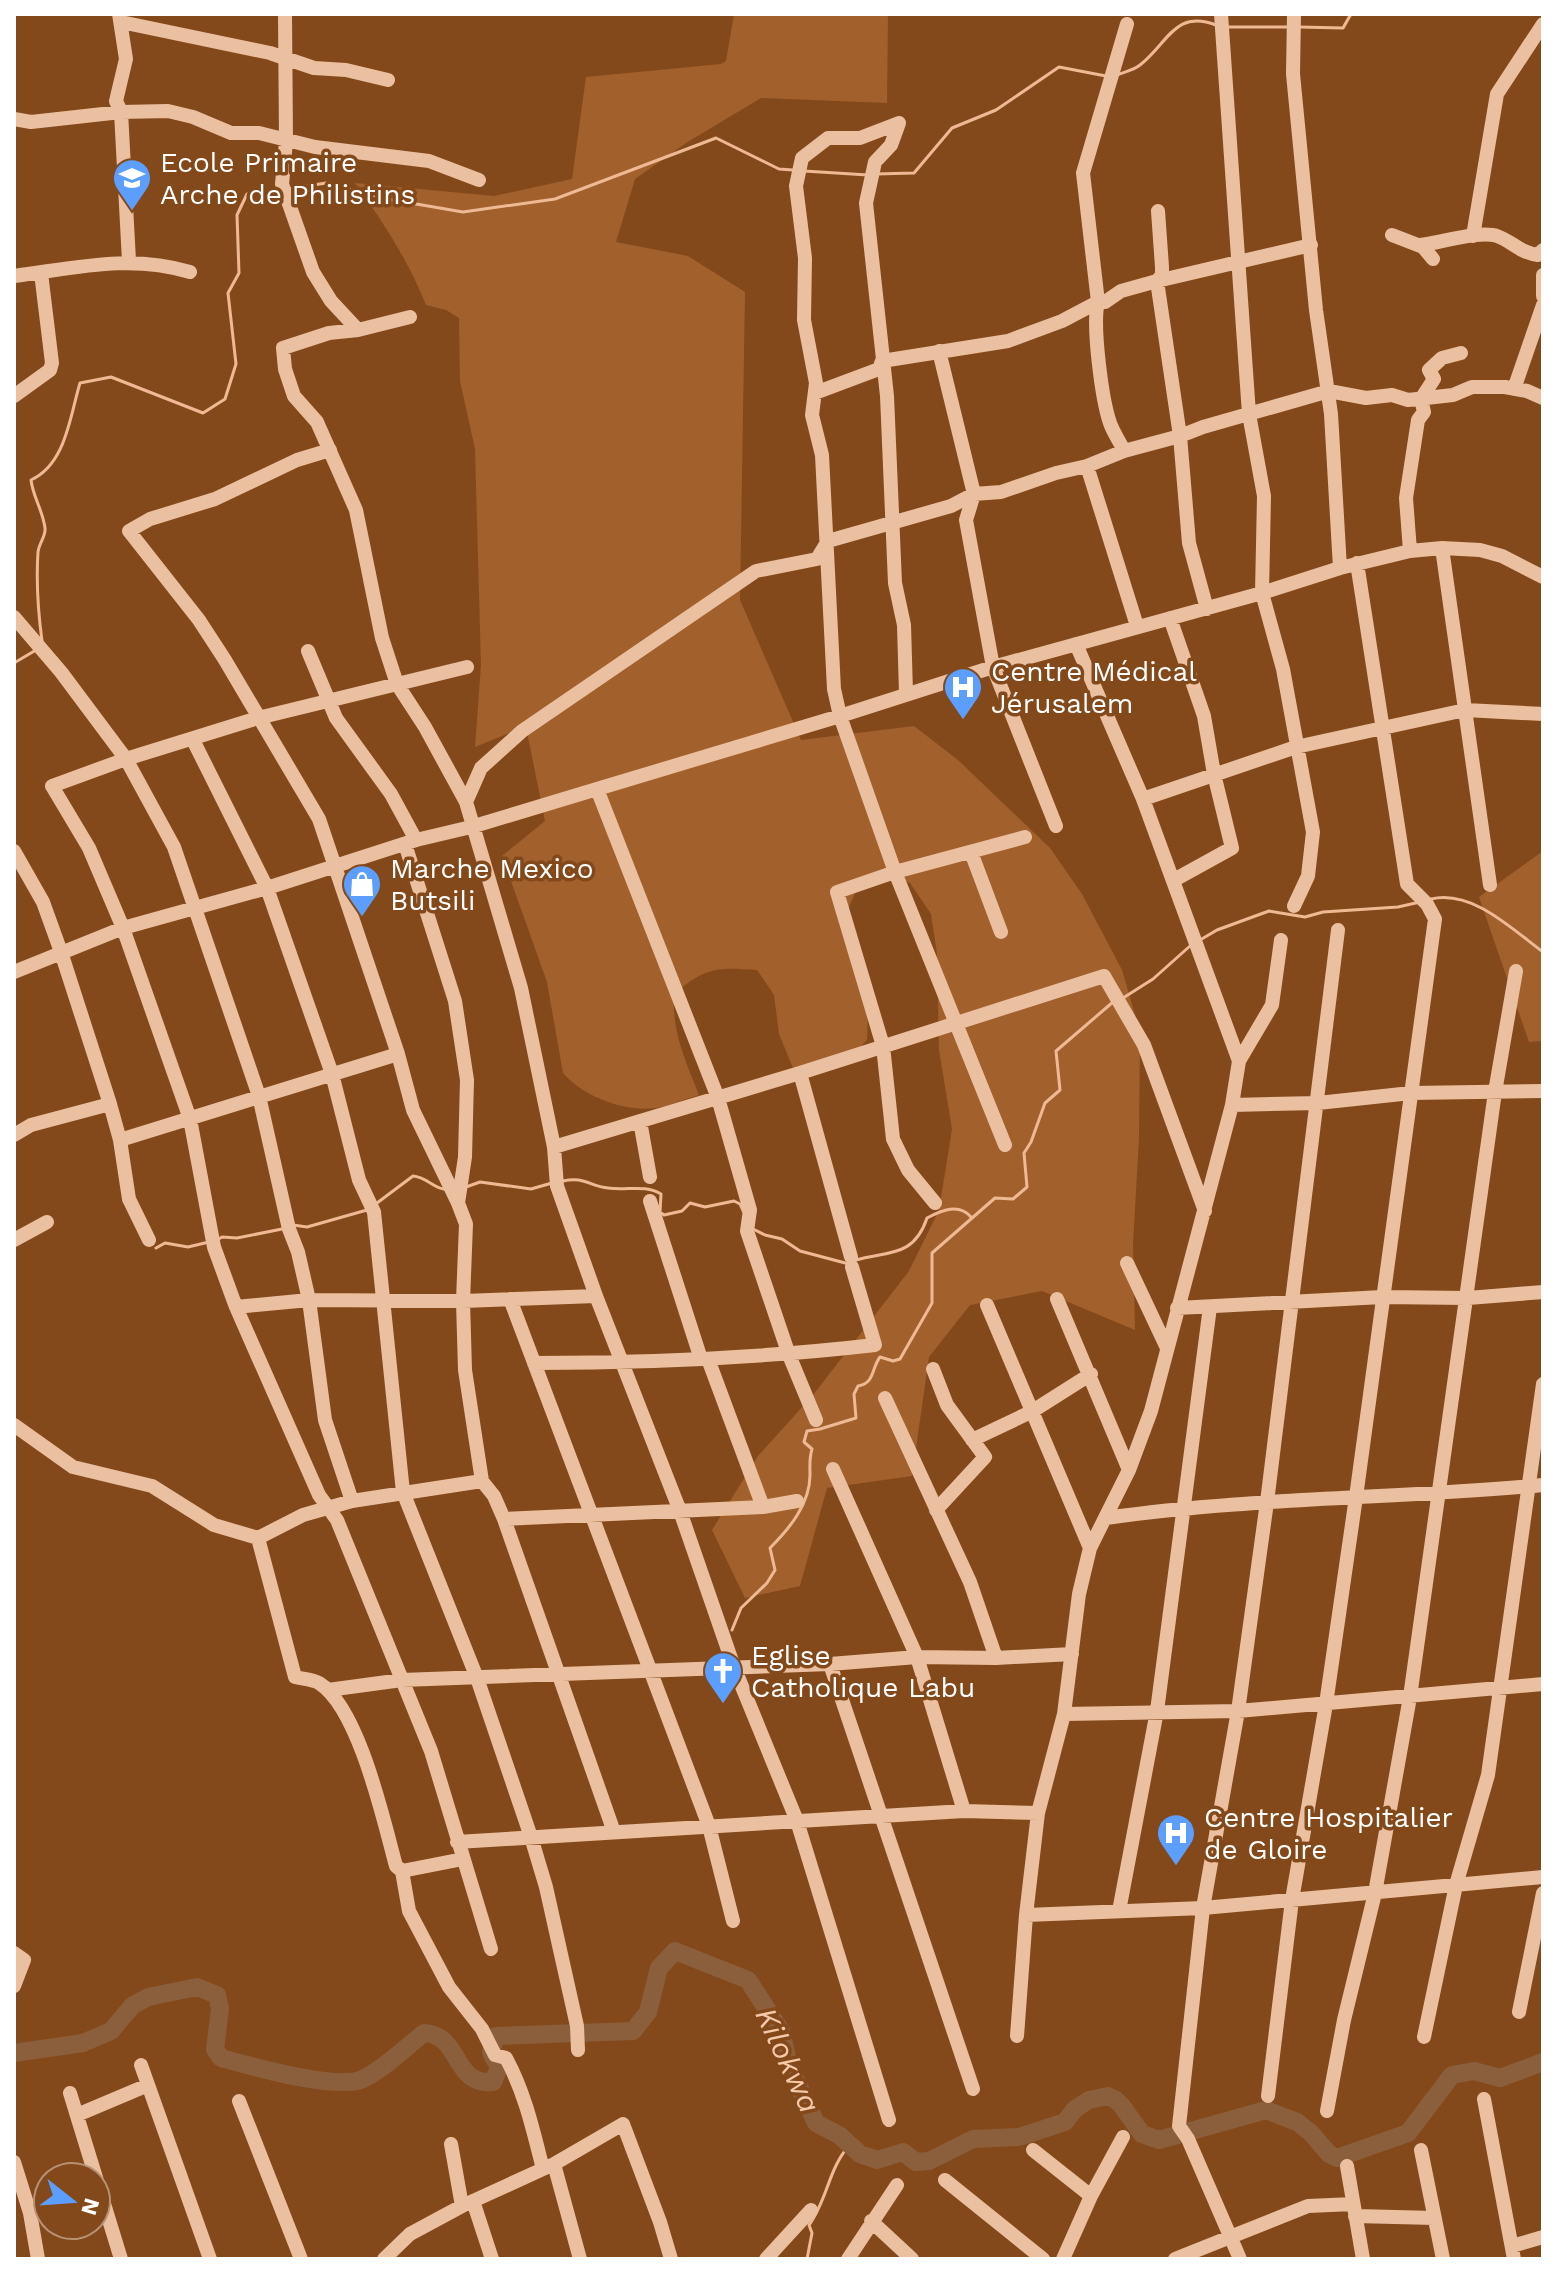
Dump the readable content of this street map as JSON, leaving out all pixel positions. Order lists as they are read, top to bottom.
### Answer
{
  "water": ["Kilokwa"],
  "places": {
    "school or university": ["Ecole Primaire Arche de Philistins"],
    "hospital": ["Centre Médical Jérusalem", "Centre Hospitalier de Gloire"],
    "shop": ["Marche Mexico Butsili"],
    "church": ["Eglise Catholique Labu"]
  },
  "north": "right"
}
